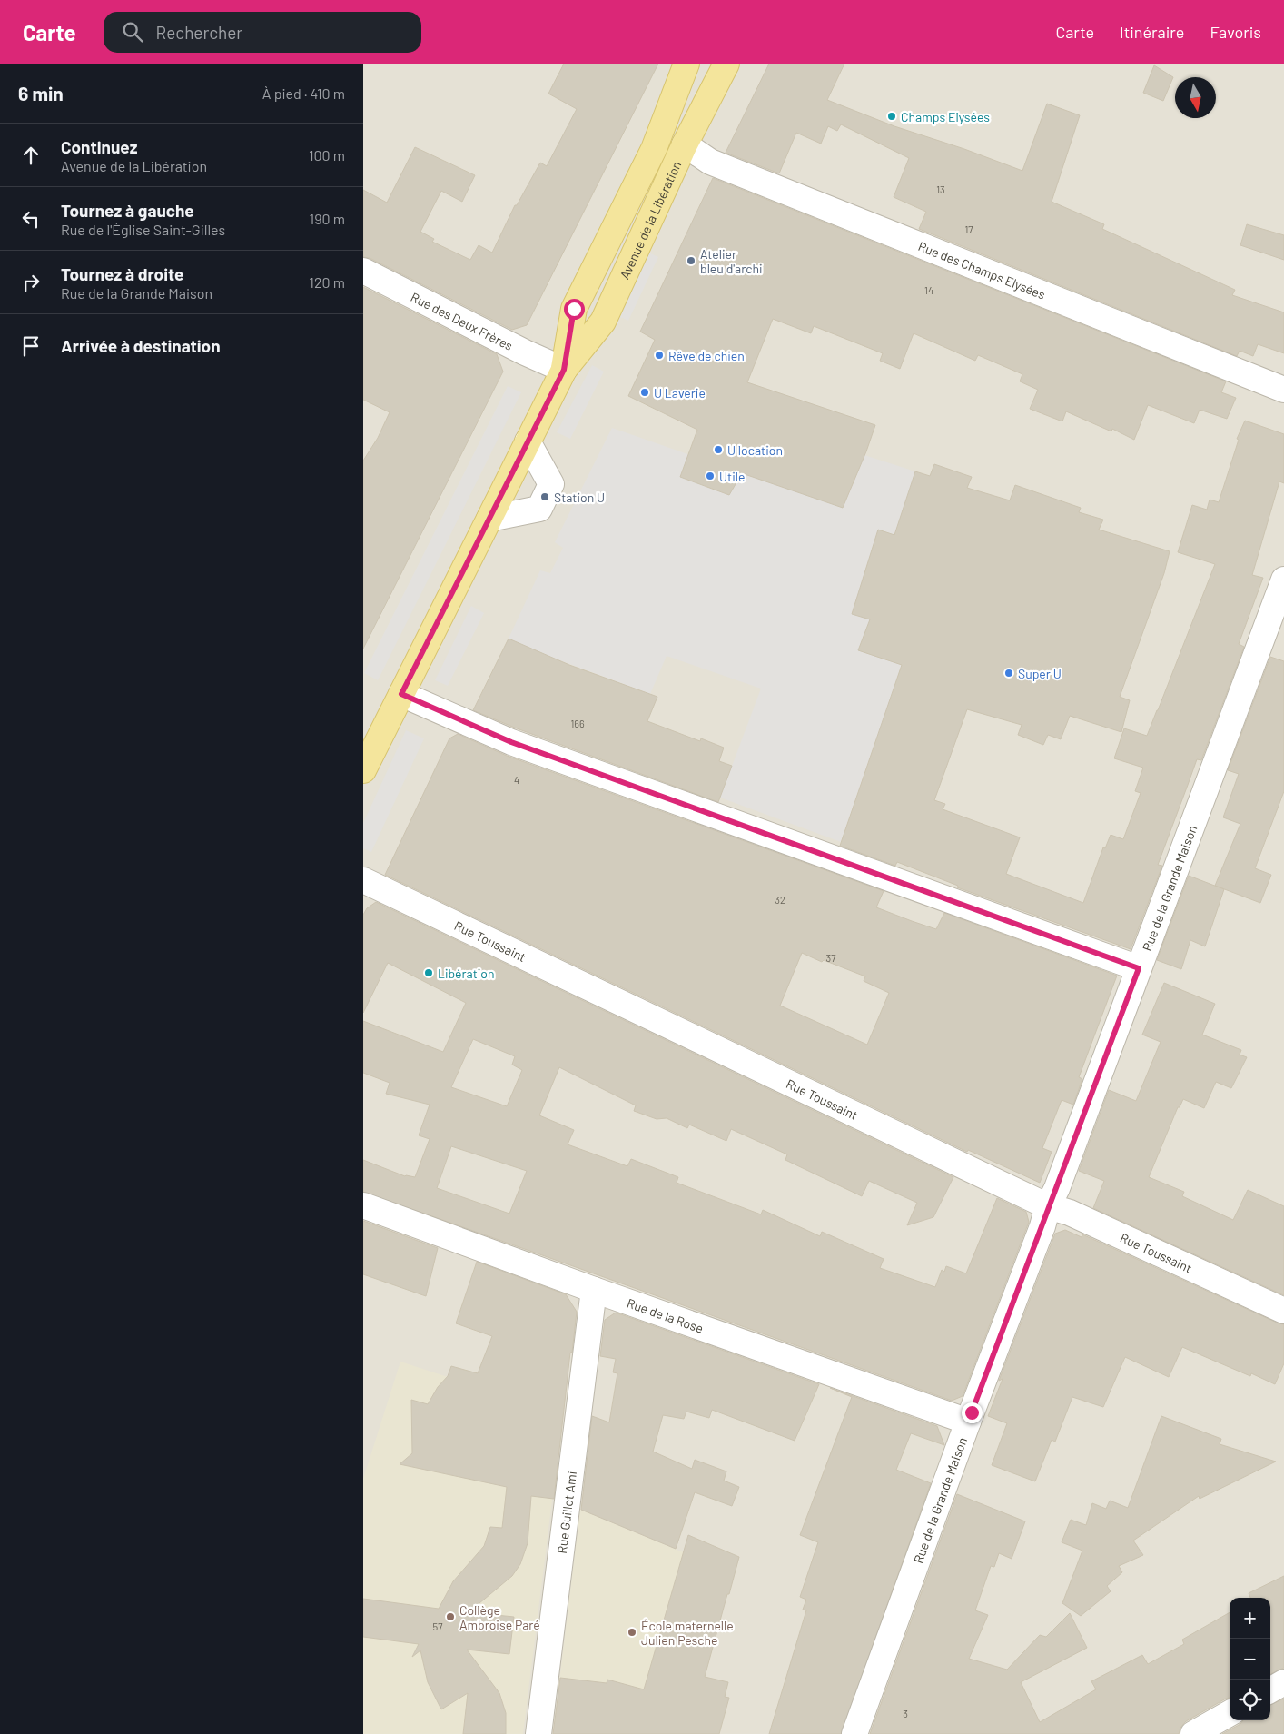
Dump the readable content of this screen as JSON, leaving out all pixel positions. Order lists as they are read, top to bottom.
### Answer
{
  "streets": {
    "main road": ["Avenue de la Libération"],
    "street": [
      "Rue des Champs Elysées",
      "Rue des Deux Frères",
      "Rue de la Grande Maison",
      "Rue Toussaint",
      "Rue de la Rose",
      "Rue Guillot Ami"
    ]
  },
  "crossings": [
    ["Avenue de la Libération", "Rue des Champs Elysées"],
    ["Avenue de la Libération", "Rue des Deux Frères"],
    ["Rue de la Grande Maison", "Rue Toussaint"],
    ["Rue de la Grande Maison", "Rue de la Rose"],
    ["Rue de la Rose", "Rue Guillot Ami"]
  ],
  "places": [
    "Champs Elysées",
    "Atelier bleu d'archi",
    "Rêve de chien",
    "U Laverie",
    "U location",
    "Utile",
    "Station U",
    "Super U",
    "Libération",
    "Collège Ambroise Paré",
    "École maternelle Julien Pesche"
  ],
  "house_numbers": [
    "13",
    "17",
    "14",
    "166",
    "4",
    "32",
    "37",
    "57",
    "3"
  ],
  "north": "bottom",
  "page": {
    "header": "Carte",
    "search": "Rechercher",
    "nav": ["Carte", "Itinéraire", "Favoris"],
    "heading": ["6 min", "À pied · 410 m"],
    "list": [
      ["Continuez", "Avenue de la Libération", "100 m"],
      ["Tournez à gauche", "Rue de l'Église Saint-Gilles", "190 m"],
      ["Tournez à droite", "Rue de la Grande Maison", "120 m"],
      "Arrivée à destination"
    ],
    "map_buttons": ["+", "−"]
  }
}
